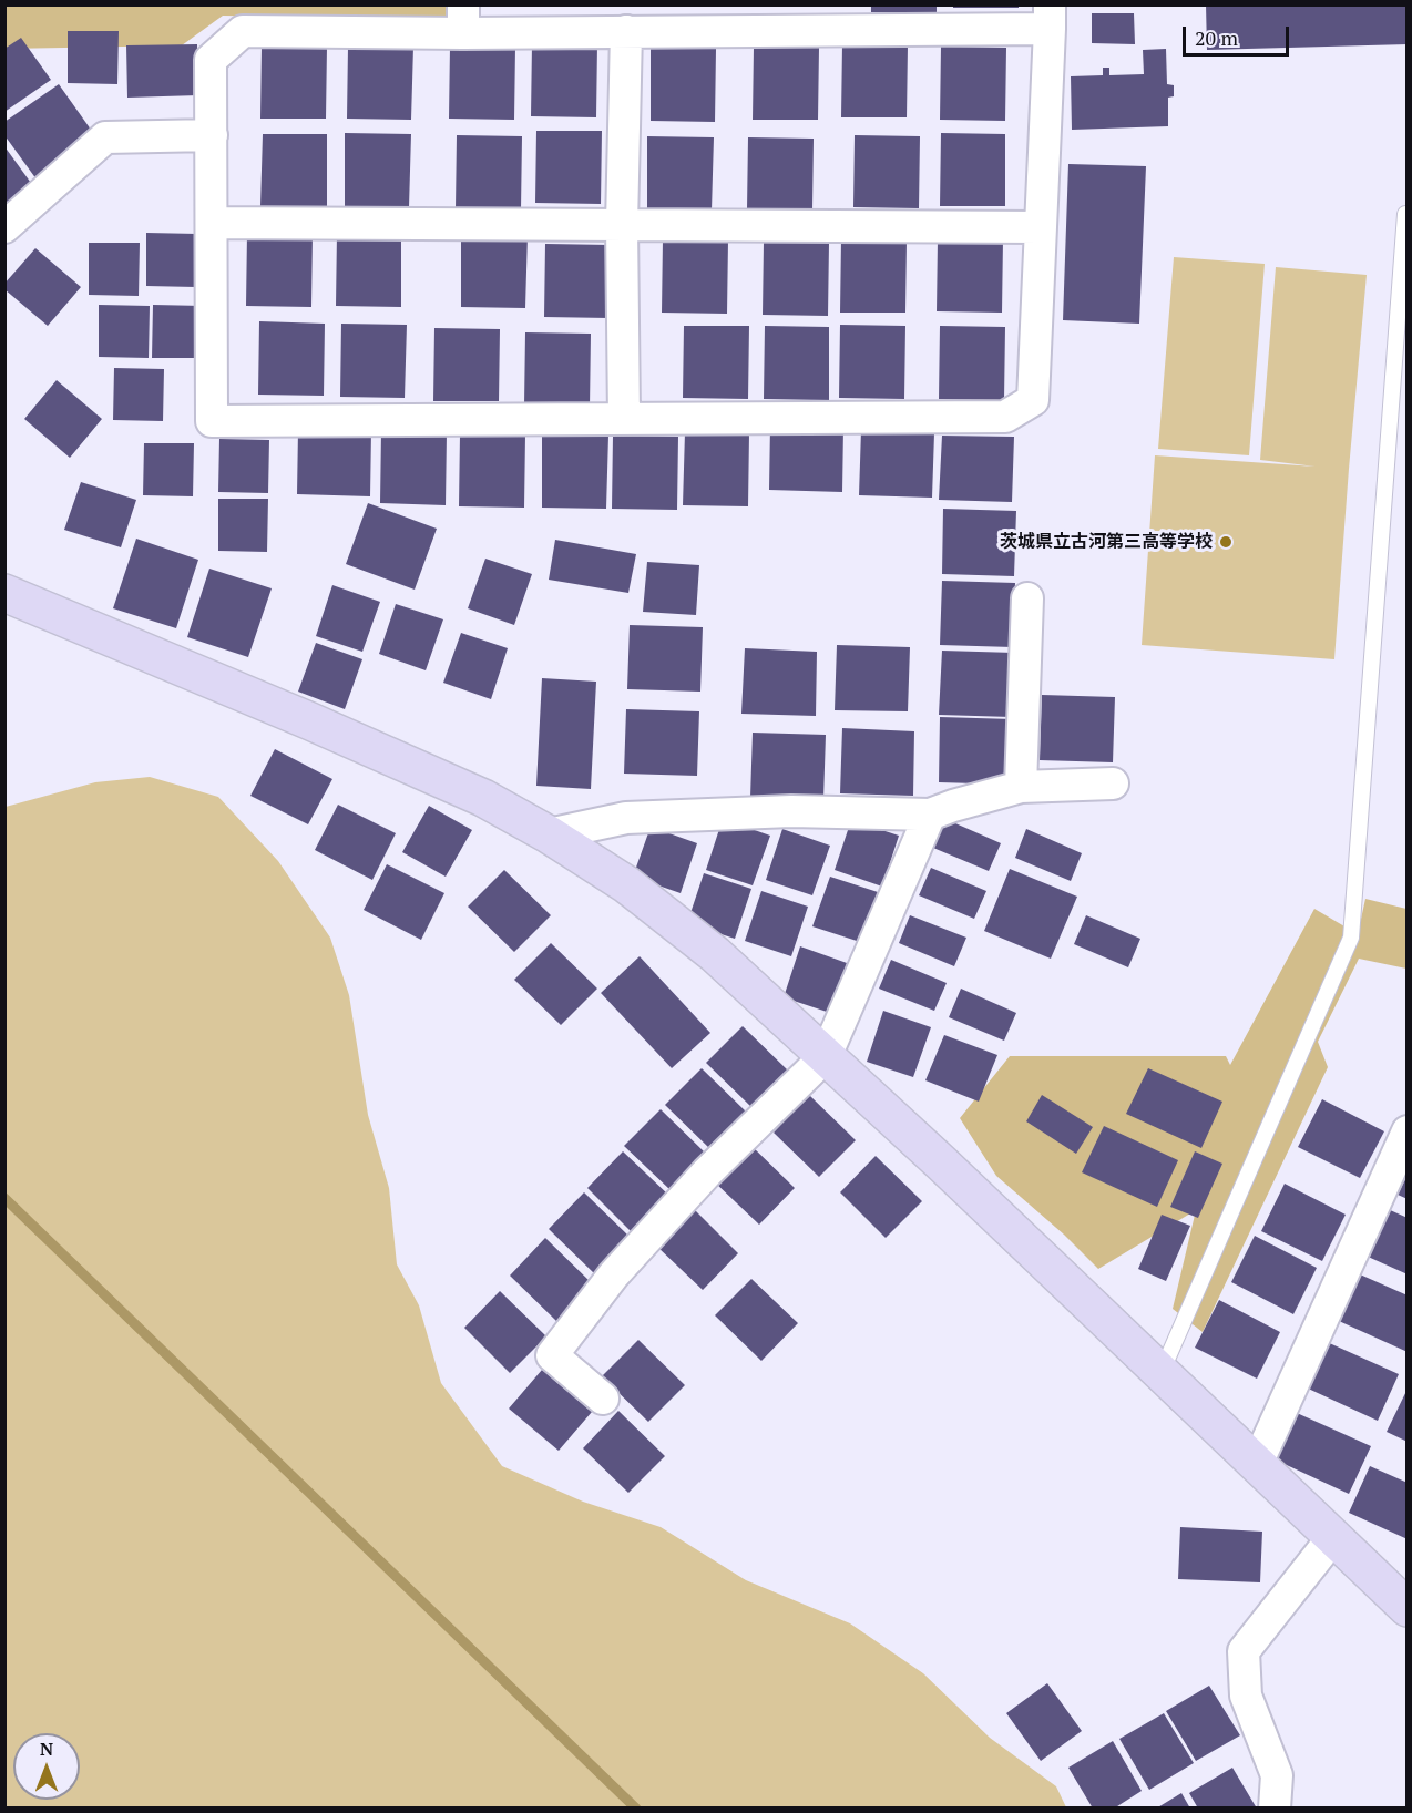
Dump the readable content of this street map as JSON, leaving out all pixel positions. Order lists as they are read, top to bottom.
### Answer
{
  "places": ["茨城県立古河第三高等学校"],
  "scale_bar": "20 m",
  "north": "top"
}
